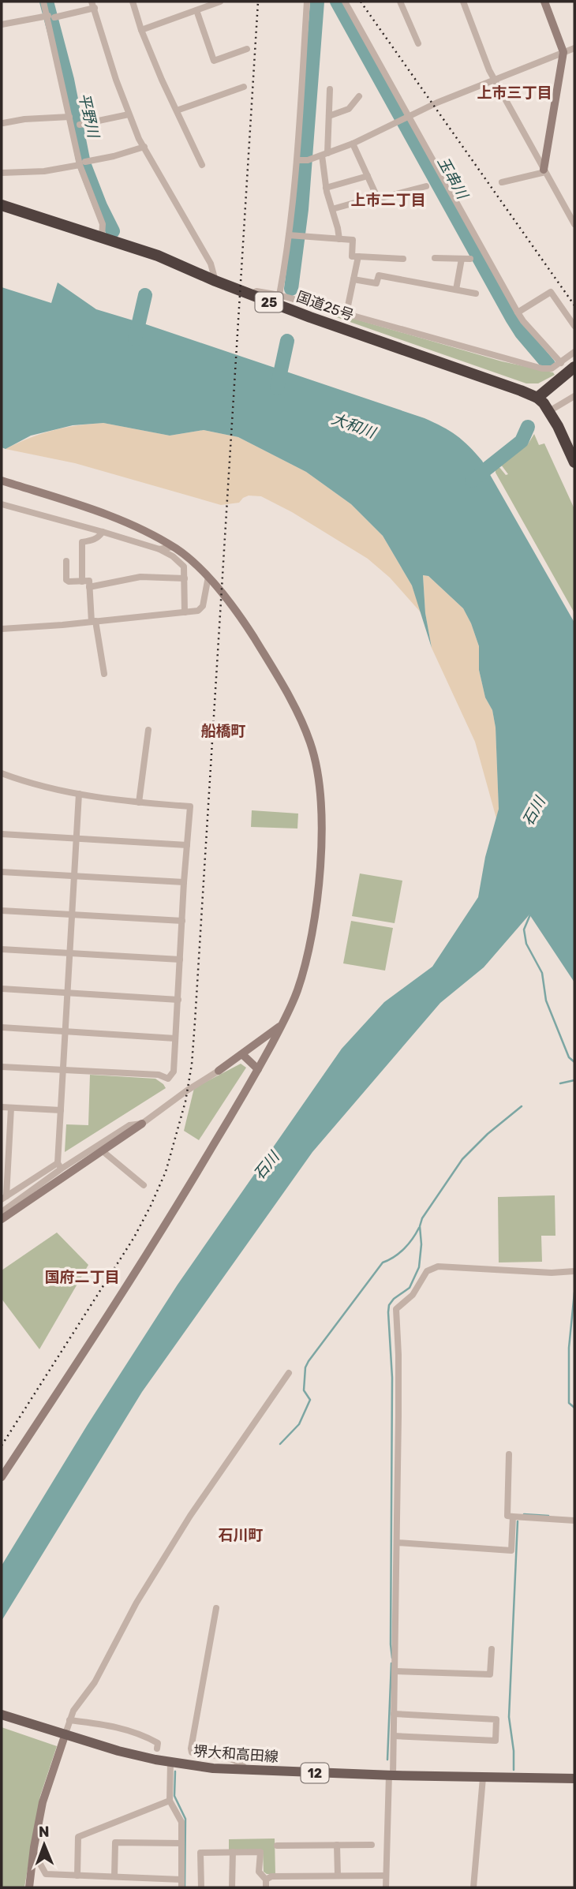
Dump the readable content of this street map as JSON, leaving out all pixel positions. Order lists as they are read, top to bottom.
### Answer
{
  "streets": {
    "highway": ["25", "国道25号"],
    "main road": ["堺大和高田線", "12"]
  },
  "districts": [
    "上市三丁目",
    "上市二丁目",
    "船橋町",
    "国府二丁目",
    "石川町"
  ],
  "water": [
    "平野川",
    "玉串川",
    "大和川",
    "石川"
  ],
  "north": "top"
}
